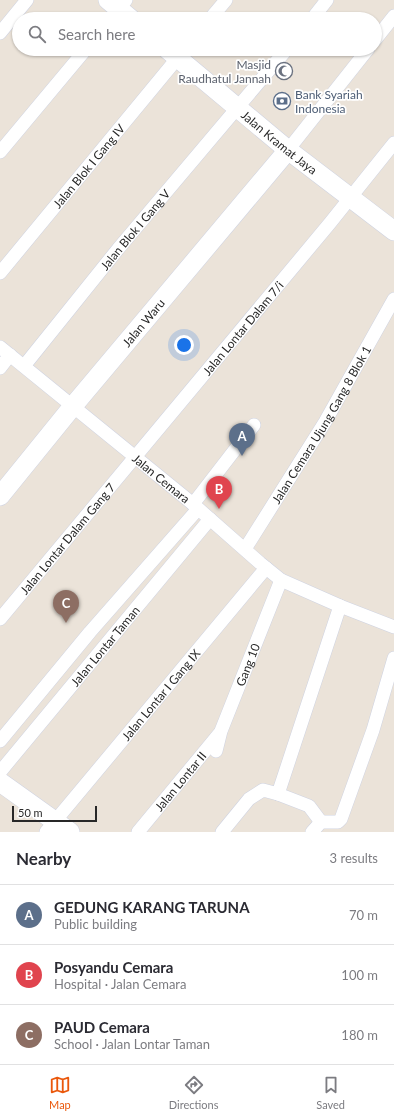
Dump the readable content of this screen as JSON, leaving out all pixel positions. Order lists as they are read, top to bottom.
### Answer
{
  "streets": {
    "street": [
      "Jalan Kramat Jaya",
      "Jalan Blok I Gang IV",
      "Jalan Blok I Gang V",
      "Jalan Waru",
      "Jalan Lontar Dalam 7/i",
      "Jalan Cemara Ujung Gang 8 Blok 1",
      "Jalan Cemara",
      "Jalan Lontar Dalam Gang 7",
      "Jalan Lontar Taman",
      "Gang 10",
      "Jalan Lontar I Gang IX",
      "Jalan Lontar II"
    ]
  },
  "crossings": [
    ["Jalan Kramat Jaya", "Jalan Blok I Gang V"],
    ["Jalan Kramat Jaya", "Jalan Waru"],
    ["Jalan Kramat Jaya", "Jalan Lontar Dalam 7/i"],
    ["Jalan Blok I Gang V", "Jalan Cemara"],
    ["Jalan Waru", "Jalan Cemara"],
    ["Jalan Lontar Dalam 7/i", "Jalan Cemara"],
    ["Jalan Lontar Dalam 7/i", "Jalan Lontar Dalam Gang 7"],
    ["Jalan Cemara Ujung Gang 8 Blok 1", "Jalan Cemara"],
    ["Jalan Cemara", "Jalan Lontar Dalam Gang 7"],
    ["Jalan Cemara", "Jalan Lontar Taman"],
    ["Jalan Cemara", "Gang 10"],
    ["Jalan Cemara", "Jalan Lontar I Gang IX"],
    ["Gang 10", "Jalan Lontar II"]
  ],
  "places": {
    "mosque": ["Masjid Raudhatul Jannah"],
    "bank": ["Bank Syariah Indonesia"]
  },
  "scale_bar": "50 m",
  "page": {
    "search": "Search here",
    "pins": ["A", "B", "C"],
    "scale": "50 m",
    "heading": ["Nearby", "3 results"],
    "list": [
      {
        "mark": "A",
        "name": "GEDUNG KARANG TARUNA",
        "note": "Public building",
        "value": "70 m"
      },
      {
        "mark": "B",
        "name": "Posyandu Cemara",
        "note": "Hospital · Jalan Cemara",
        "value": "100 m"
      },
      {
        "mark": "C",
        "name": "PAUD Cemara",
        "note": "School · Jalan Lontar Taman",
        "value": "180 m"
      }
    ],
    "nav": ["Map", "Directions", "Saved"]
  }
}
